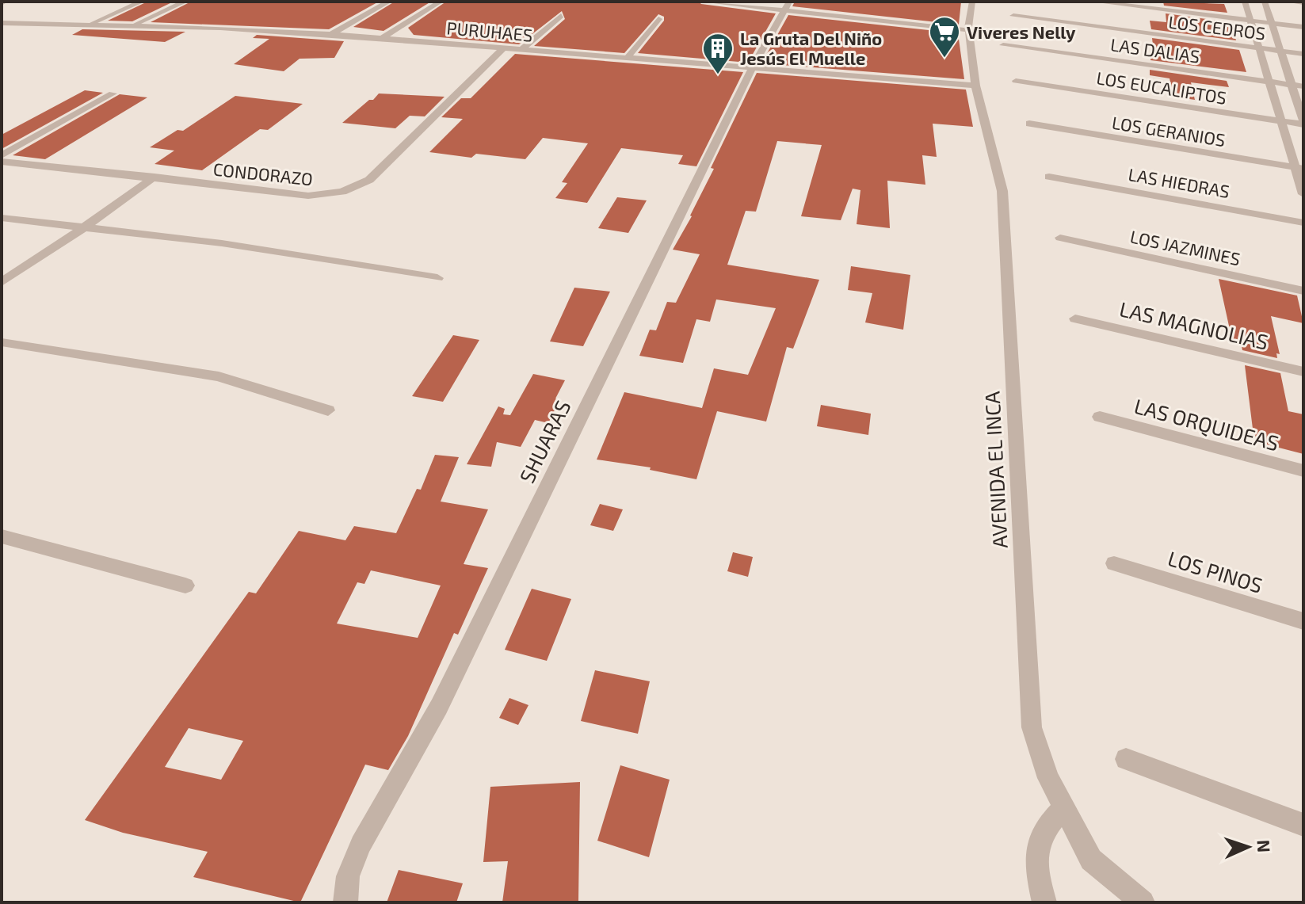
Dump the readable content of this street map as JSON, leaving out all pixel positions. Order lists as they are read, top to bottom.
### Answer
{
  "streets": {
    "street": [
      "LOS CEDROS",
      "PURUHAES",
      "LAS DALIAS",
      "LOS EUCALIPTOS",
      "LOS GERANIOS",
      "CONDORAZO",
      "LAS HIEDRAS",
      "LOS JAZMINES",
      "LAS MAGNOLIAS",
      "LAS ORQUIDEAS",
      "SHUARAS",
      "AVENIDA EL INCA",
      "LOS PINOS"
    ]
  },
  "crossings": [
    ["PURUHAES", "CONDORAZO"],
    ["PURUHAES", "SHUARAS"],
    ["PURUHAES", "AVENIDA EL INCA"]
  ],
  "places": {
    "supermarket": ["Viveres Nelly"],
    "building": ["La Gruta Del Niño Jesús El Muelle"]
  },
  "north": "right"
}
